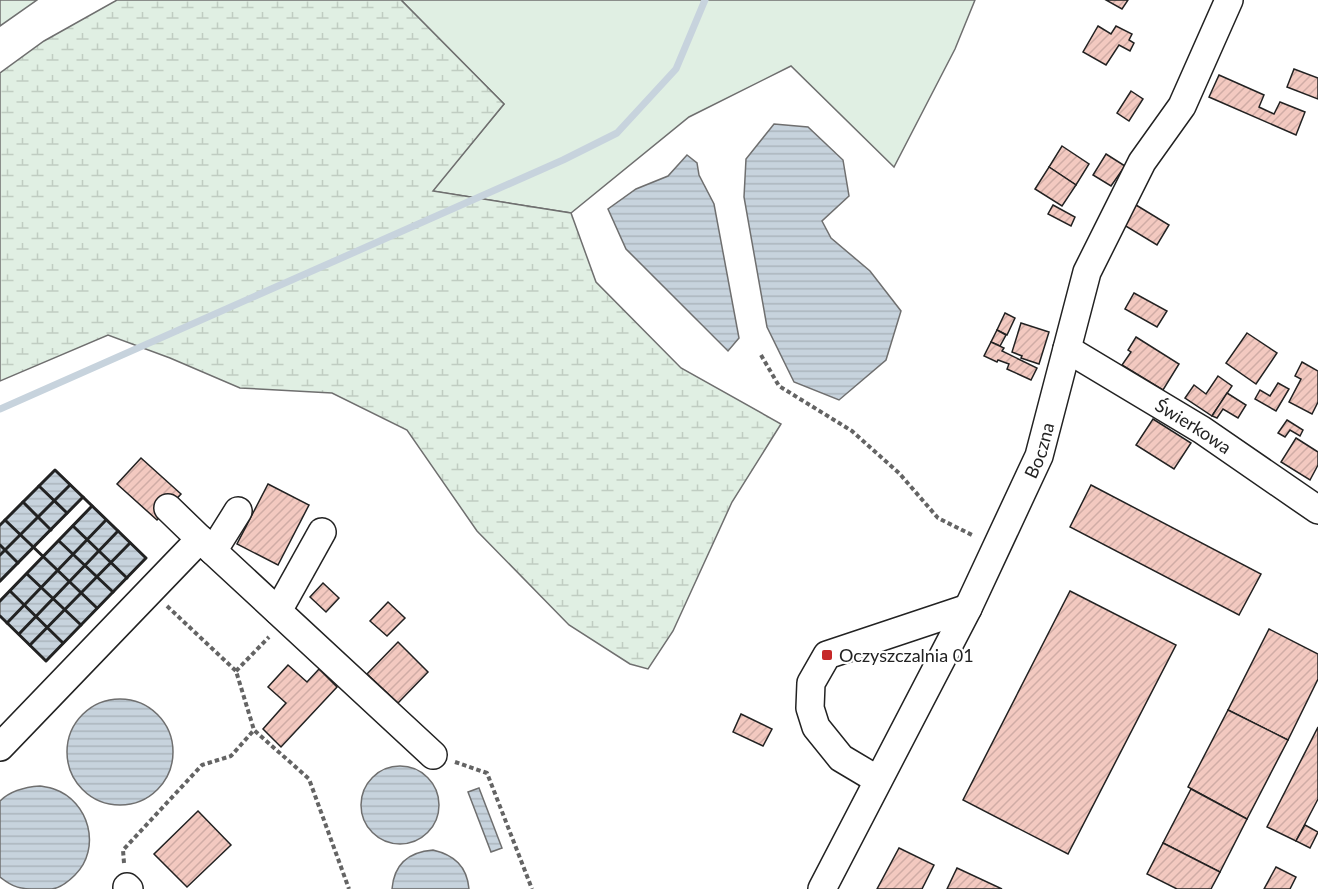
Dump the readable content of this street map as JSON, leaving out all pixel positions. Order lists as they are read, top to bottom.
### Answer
{
  "streets": {
    "street": ["Świerkowa", "Boczna"]
  },
  "crossings": [
    ["Świerkowa", "Boczna"]
  ],
  "places": {
    "transit": ["Oczyszczalnia 01"]
  }
}
